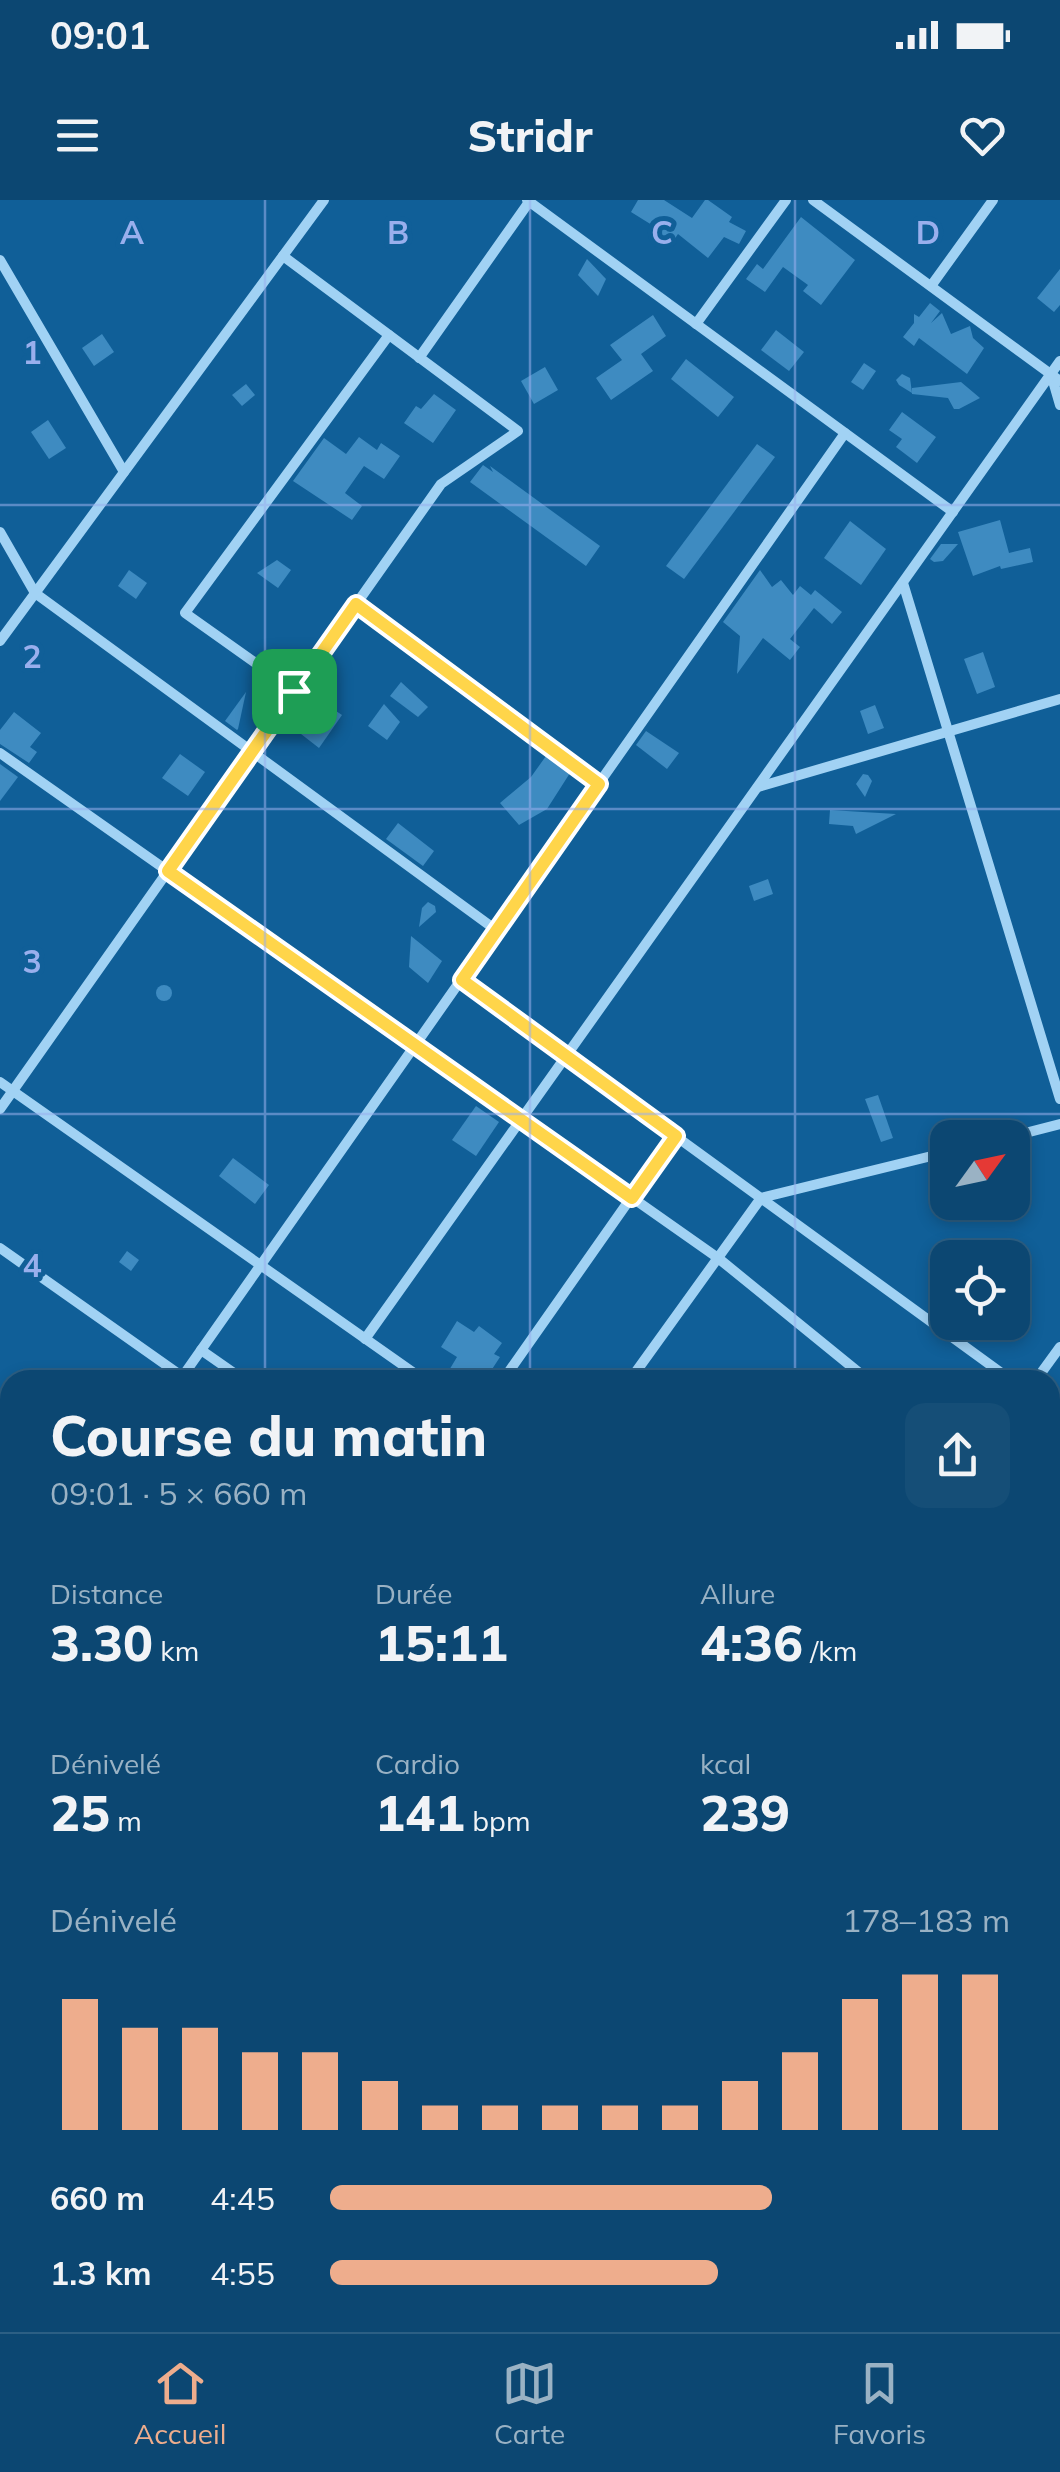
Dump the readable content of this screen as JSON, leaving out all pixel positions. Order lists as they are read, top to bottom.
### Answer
{
  "north": "top right",
  "page": {
    "status": "09:01",
    "header": "Stridr",
    "heading": ["Course du matin", "09:01 · 5 × 660 m"],
    "stats": [
      ["Distance", "3.30 km"],
      ["Durée", "15:11"],
      ["Allure", "4:36 /km"],
      ["Dénivelé", "25 m"],
      ["Cardio", "141 bpm"],
      ["kcal", "239"]
    ],
    "chart": ["Dénivelé", "178–183 m"],
    "list": [
      {
        "name": "660 m",
        "note": "4:45"
      },
      {
        "name": "1.3 km",
        "note": "4:55"
      }
    ],
    "tabs": ["Accueil", "Carte", "Favoris"]
  },
  "grid": {
    "columns": [
      "A",
      "B",
      "C",
      "D"
    ],
    "rows": [
      "1",
      "2",
      "3",
      "4"
    ]
  }
}
